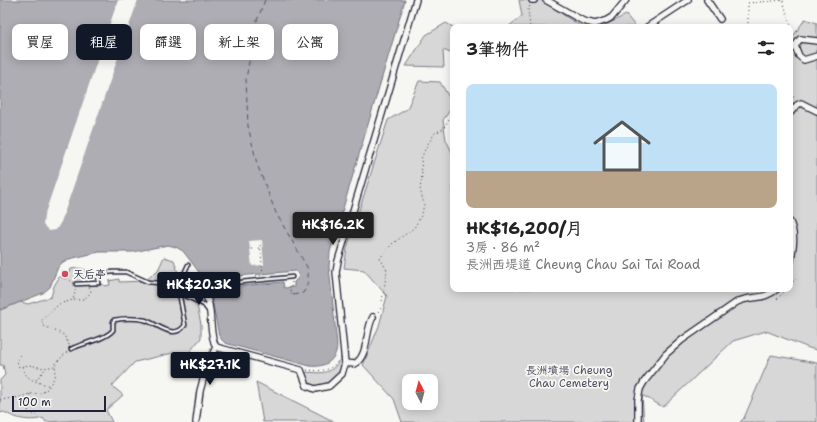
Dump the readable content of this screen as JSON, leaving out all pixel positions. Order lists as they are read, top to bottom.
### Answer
{
  "parks": ["長洲墳場 Cheung Chau Cemetery"],
  "places": ["天后亭"],
  "scale_bar": "100 m",
  "north": "top",
  "page": {
    "chip": [
      "買屋",
      "租屋",
      "篩選",
      "新上架",
      "公寓"
    ],
    "heading": "3筆物件",
    "list": [
      {
        "name": "HK$16,200/月",
        "note": "3房 · 86 m² · 長洲西堤道 Cheung Chau Sai Tai Road"
      }
    ],
    "price": ["HK$16.2K", "HK$20.3K", "HK$27.1K"],
    "scale": "100 m"
  }
}
